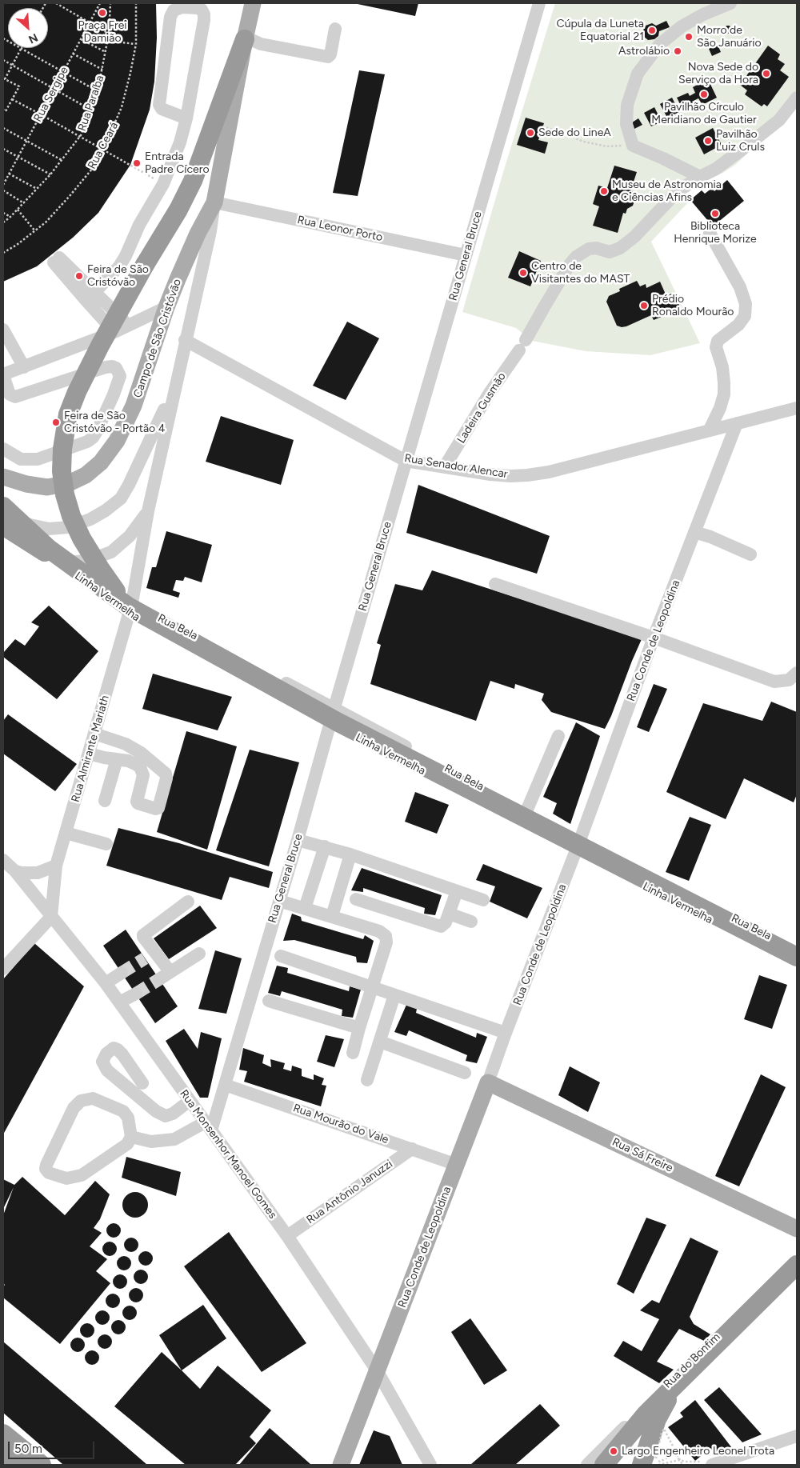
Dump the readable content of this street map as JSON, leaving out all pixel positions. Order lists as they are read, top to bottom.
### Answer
{
  "streets": {
    "highway": ["Linha Vermelha"],
    "main road": ["Campo de São Cristóvão", "Rua Conde de Leopoldina", "Rua Sá Freire"],
    "street": [
      "Rua Leonor Porto",
      "Rua General Bruce",
      "Ladeira Gusmão",
      "Rua Senador Alencar",
      "Rua Bela",
      "Rua Almirante Mariath",
      "Rua Mourão do Vale",
      "Rua Monsenhor Manoel Gomes",
      "Rua Antônio Januzzi",
      "Rua do Bonfim"
    ],
    "path": ["Rua Sergipe", "Rua Paraíba", "Rua Ceará"]
  },
  "crossings": [
    ["Rua Leonor Porto", "Rua General Bruce"],
    ["Rua Leonor Porto", "Campo de São Cristóvão"],
    ["Rua General Bruce", "Rua Senador Alencar"],
    ["Rua General Bruce", "Rua Bela"],
    ["Rua General Bruce", "Rua Mourão do Vale"],
    ["Rua General Bruce", "Rua Monsenhor Manoel Gomes"],
    ["Campo de São Cristóvão", "Rua Senador Alencar"],
    ["Campo de São Cristóvão", "Rua Almirante Mariath"],
    ["Ladeira Gusmão", "Rua Senador Alencar"],
    ["Rua Senador Alencar", "Rua Conde de Leopoldina"],
    ["Linha Vermelha", "Rua Bela"],
    ["Linha Vermelha", "Rua Almirante Mariath"],
    ["Rua Bela", "Rua Conde de Leopoldina"],
    ["Rua Bela", "Rua Almirante Mariath"],
    ["Rua Conde de Leopoldina", "Rua Mourão do Vale"],
    ["Rua Conde de Leopoldina", "Rua Monsenhor Manoel Gomes"],
    ["Rua Conde de Leopoldina", "Rua Sá Freire"],
    ["Rua Almirante Mariath", "Rua Monsenhor Manoel Gomes"],
    ["Rua Mourão do Vale", "Rua Antônio Januzzi"],
    ["Rua Monsenhor Manoel Gomes", "Rua Antônio Januzzi"]
  ],
  "places": [
    "Praça Frei Damião",
    "Cúpula da Luneta Equatorial 21",
    "Morro de São Januário",
    "Astrolábio",
    "Nova Sede do Serviço da Hora",
    "Pavilhão Círculo Meridiano de Gautier",
    "Sede do LineA",
    "Pavilhão Luiz Cruls",
    "Entrada Padre Cícero",
    "Museu de Astronomia e Ciências Afins",
    "Biblioteca Henrique Morize",
    "Centro de Visitantes do MAST",
    "Feira de São Cristóvão",
    "Prédio Ronaldo Mourão",
    "Feira de São Cristóvão - Portão 4",
    "Largo Engenheiro Leonel Trota"
  ],
  "scale_bar": "50 m",
  "north": "bottom right"
}
